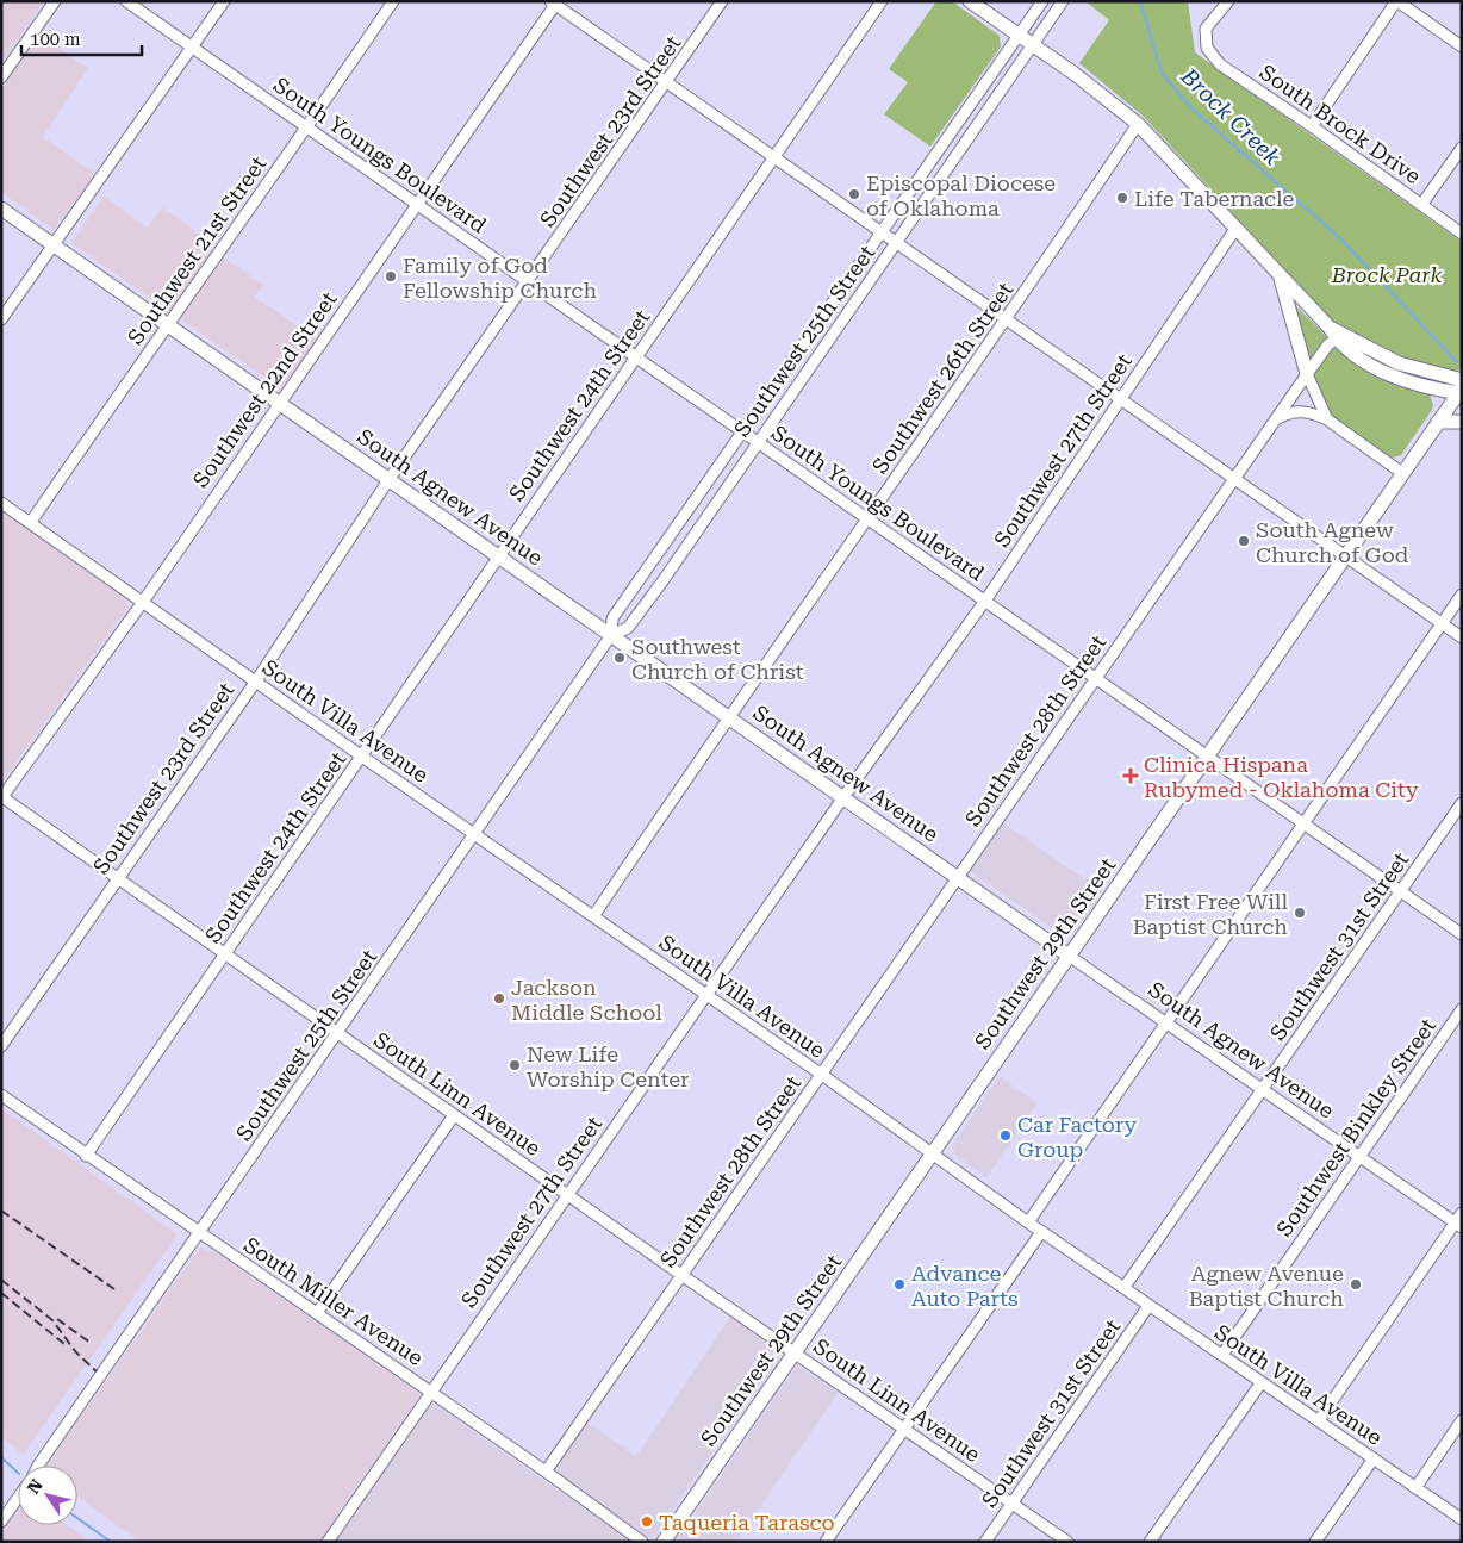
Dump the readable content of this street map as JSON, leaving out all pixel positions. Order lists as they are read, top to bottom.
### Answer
{
  "streets": {
    "main road": ["South Agnew Avenue", "Southwest 29th Street"],
    "street": [
      "South Brock Drive",
      "Southwest 23rd Street",
      "South Youngs Boulevard",
      "Southwest 21st Street",
      "Southwest 25th Street",
      "Southwest 26th Street",
      "Southwest 22nd Street",
      "Southwest 24th Street",
      "Southwest 27th Street",
      "South Villa Avenue",
      "Southwest 28th Street",
      "Southwest 31st Street",
      "South Linn Avenue",
      "Southwest Binkley Street",
      "South Miller Avenue"
    ]
  },
  "crossings": [
    ["Southwest 23rd Street", "South Youngs Boulevard"],
    ["Southwest 23rd Street", "South Agnew Avenue"],
    ["Southwest 23rd Street", "South Villa Avenue"],
    ["Southwest 23rd Street", "South Linn Avenue"],
    ["South Youngs Boulevard", "Southwest 21st Street"],
    ["South Youngs Boulevard", "Southwest 25th Street"],
    ["South Youngs Boulevard", "Southwest 26th Street"],
    ["South Youngs Boulevard", "Southwest 22nd Street"],
    ["South Youngs Boulevard", "Southwest 24th Street"],
    ["South Youngs Boulevard", "Southwest 27th Street"],
    ["South Youngs Boulevard", "Southwest 28th Street"],
    ["South Youngs Boulevard", "Southwest 31st Street"],
    ["South Youngs Boulevard", "Southwest 29th Street"],
    ["Southwest 21st Street", "South Agnew Avenue"],
    ["Southwest 21st Street", "South Villa Avenue"],
    ["Southwest 25th Street", "South Agnew Avenue"],
    ["Southwest 25th Street", "South Villa Avenue"],
    ["Southwest 25th Street", "South Linn Avenue"],
    ["Southwest 25th Street", "South Miller Avenue"],
    ["Southwest 26th Street", "South Agnew Avenue"],
    ["Southwest 26th Street", "South Villa Avenue"],
    ["Southwest 22nd Street", "South Agnew Avenue"],
    ["Southwest 22nd Street", "South Villa Avenue"],
    ["Southwest 22nd Street", "South Linn Avenue"],
    ["Southwest 24th Street", "South Agnew Avenue"],
    ["Southwest 24th Street", "South Villa Avenue"],
    ["Southwest 24th Street", "South Linn Avenue"],
    ["Southwest 24th Street", "South Miller Avenue"],
    ["Southwest 27th Street", "South Agnew Avenue"],
    ["Southwest 27th Street", "South Villa Avenue"],
    ["Southwest 27th Street", "South Linn Avenue"],
    ["Southwest 27th Street", "South Miller Avenue"],
    ["South Agnew Avenue", "Southwest 28th Street"],
    ["South Agnew Avenue", "Southwest 31st Street"],
    ["South Agnew Avenue", "Southwest 29th Street"],
    ["South Agnew Avenue", "Southwest Binkley Street"],
    ["South Villa Avenue", "Southwest 28th Street"],
    ["South Villa Avenue", "Southwest 31st Street"],
    ["South Villa Avenue", "Southwest 29th Street"],
    ["South Villa Avenue", "Southwest Binkley Street"],
    ["Southwest 28th Street", "South Linn Avenue"],
    ["Southwest 28th Street", "South Miller Avenue"],
    ["Southwest 31st Street", "South Linn Avenue"],
    ["Southwest 29th Street", "South Linn Avenue"]
  ],
  "water": ["Brock Creek"],
  "parks": ["Brock Park"],
  "places": {
    "other": [
      "Episcopal Diocese of Oklahoma",
      "Life Tabernacle",
      "Family of God Fellowship Church",
      "South Agnew Church of God",
      "Southwest Church of Christ",
      "First Free Will Baptist Church",
      "Jackson Middle School",
      "New Life Worship Center",
      "Car Factory Group",
      "Advance Auto Parts",
      "Agnew Avenue Baptist Church",
      "Taqueria Tarasco"
    ],
    "health": ["Clinica Hispana Rubymed - Oklahoma City"]
  },
  "scale_bar": "100 m",
  "north": "top left"
}
